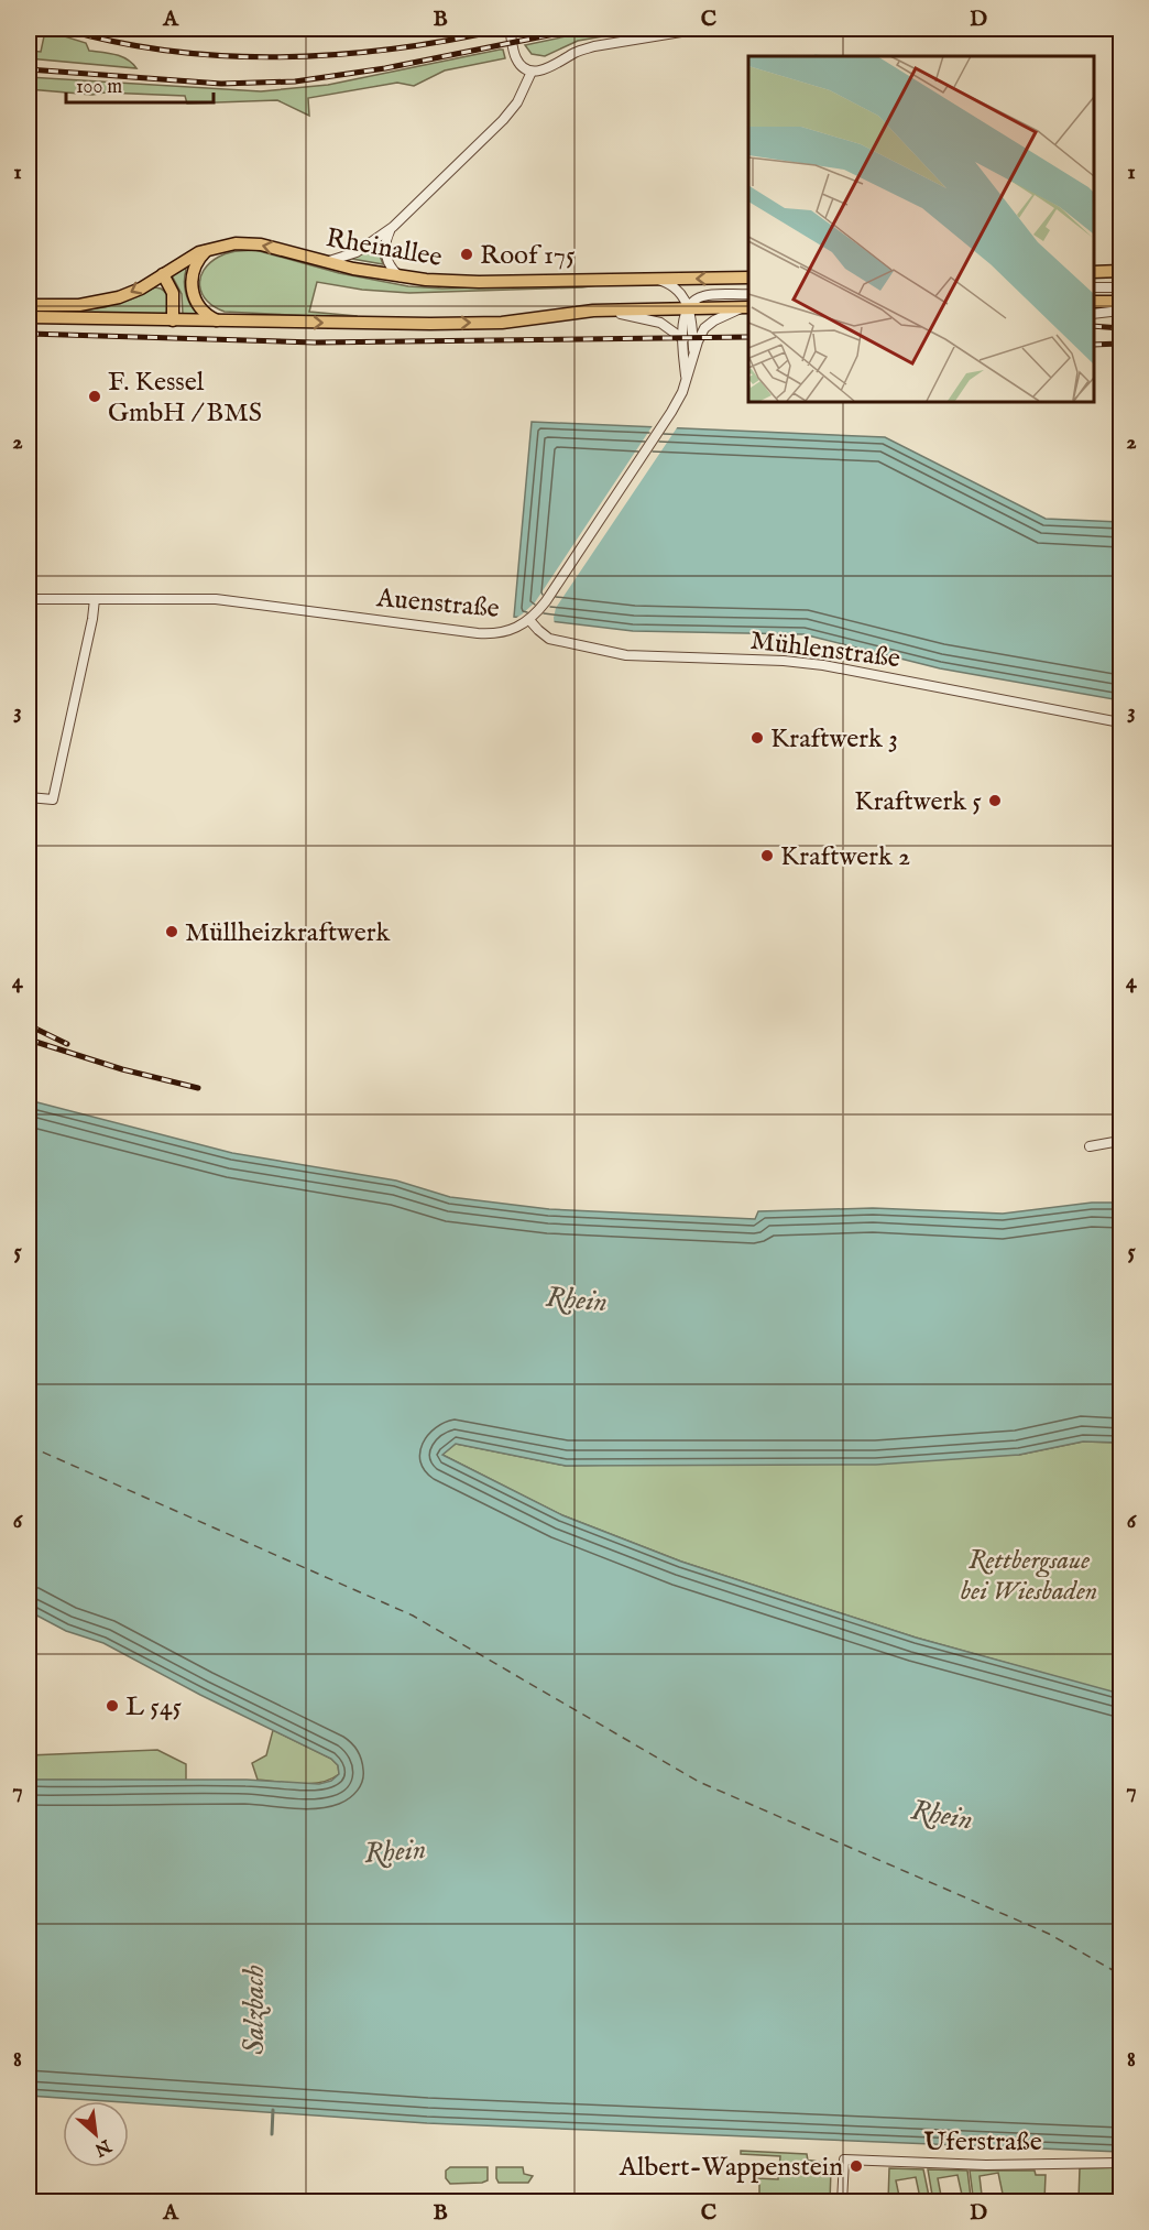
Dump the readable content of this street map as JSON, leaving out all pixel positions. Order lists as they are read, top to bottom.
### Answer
{
  "streets": {
    "main road": ["Rheinallee"],
    "street": ["Auenstraße", "Mühlenstraße", "Uferstraße"]
  },
  "crossings": [
    ["Auenstraße", "Mühlenstraße"]
  ],
  "water": ["Rhein", "Salzbach"],
  "parks": ["Rettbergsaue bei Wiesbaden"],
  "places": [
    "Roof 175",
    "F. Kessel GmbH / BMS",
    "Kraftwerk 3",
    "Kraftwerk 5",
    "Kraftwerk 2",
    "Müllheizkraftwerk",
    "L 545",
    "Albert-Wappenstein"
  ],
  "scale_bar": "100 m",
  "north": "bottom right",
  "grid": {
    "columns": [
      "A",
      "B",
      "C",
      "D"
    ],
    "rows": [
      "1",
      "2",
      "3",
      "4",
      "5",
      "6",
      "7",
      "8"
    ]
  }
}
